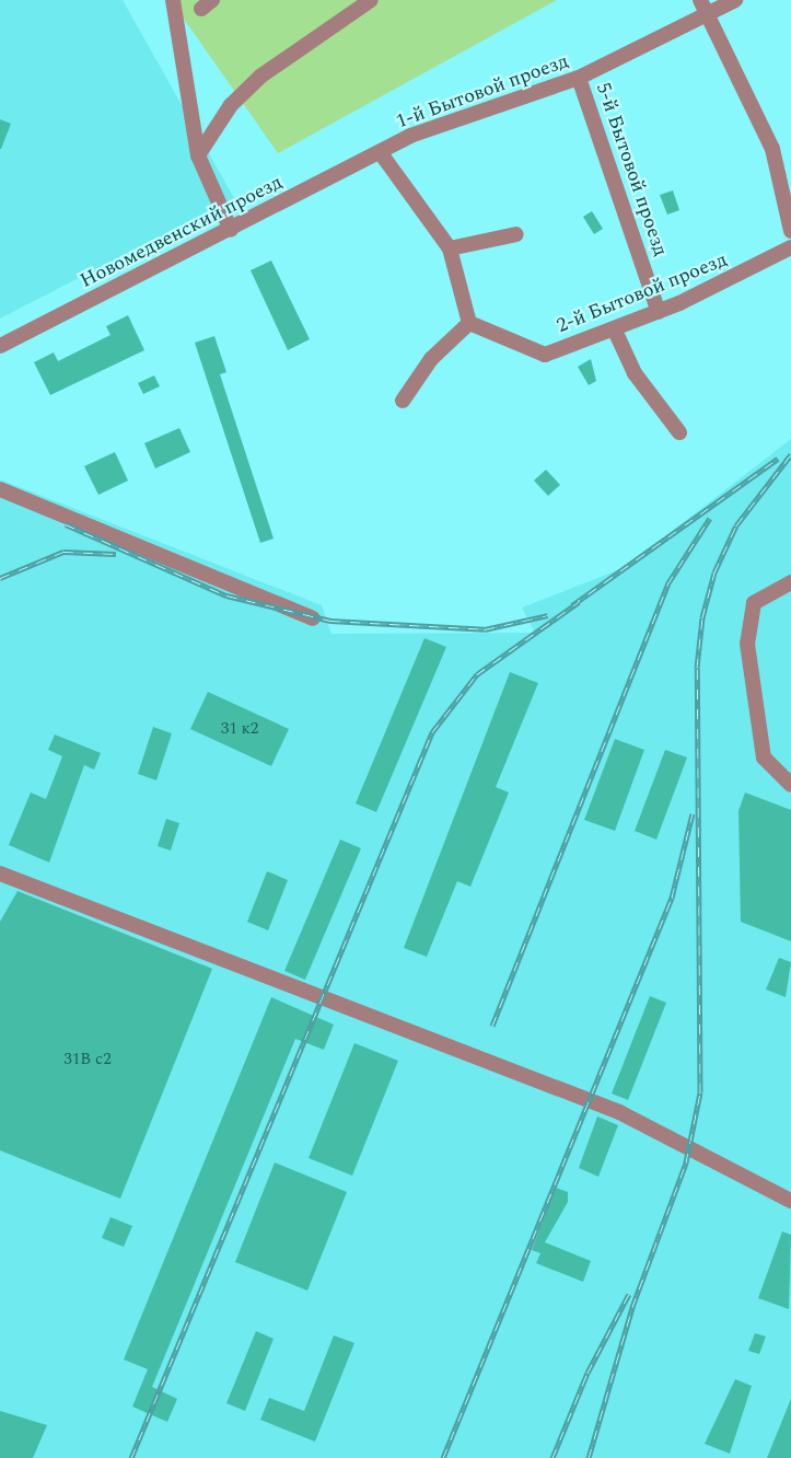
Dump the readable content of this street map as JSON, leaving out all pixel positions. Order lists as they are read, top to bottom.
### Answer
{
  "streets": {
    "street": [
      "1-й Бытовой проезд",
      "5-й Бытовой проезд",
      "Новомедвенский проезд",
      "2-й Бытовой проезд"
    ]
  },
  "crossings": [
    ["1-й Бытовой проезд", "5-й Бытовой проезд"],
    ["1-й Бытовой проезд", "Новомедвенский проезд"],
    ["5-й Бытовой проезд", "2-й Бытовой проезд"]
  ],
  "house_numbers": ["31 к2", "31В с2"]
}
